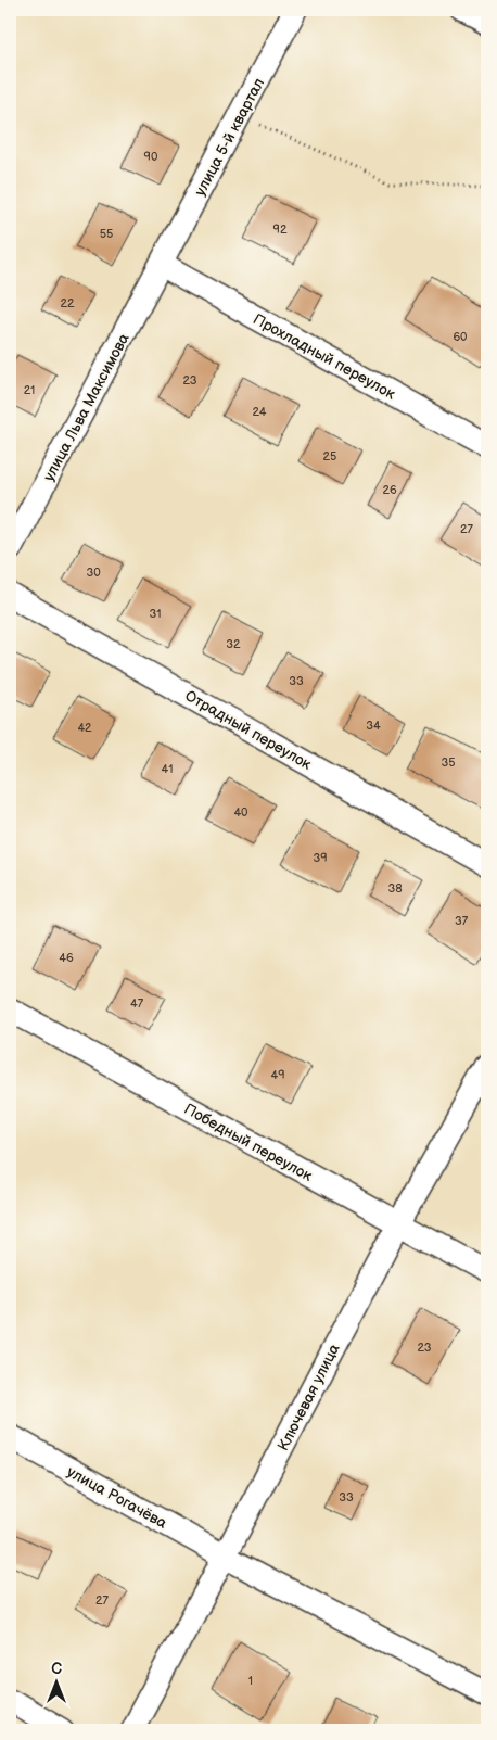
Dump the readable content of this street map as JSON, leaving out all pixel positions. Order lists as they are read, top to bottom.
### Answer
{
  "streets": {
    "street": [
      "улица 5-й квартал",
      "Прохладный переулок",
      "улица Льва Максимова",
      "Отрадный переулок",
      "Победный переулок",
      "Ключевая улица",
      "улица Рогачёва"
    ]
  },
  "crossings": [
    ["улица 5-й квартал", "Прохладный переулок"],
    ["улица 5-й квартал", "улица Льва Максимова"],
    ["Прохладный переулок", "улица Льва Максимова"],
    ["Победный переулок", "Ключевая улица"],
    ["Ключевая улица", "улица Рогачёва"]
  ],
  "house_numbers": [
    "90",
    "92",
    "55",
    "22",
    "60",
    "23",
    "21",
    "24",
    "25",
    "26",
    "27",
    "30",
    "31",
    "32",
    "33",
    "34",
    "42",
    "35",
    "41",
    "40",
    "39",
    "38",
    "37",
    "46",
    "47",
    "49",
    "23",
    "33",
    "27",
    "1"
  ],
  "north": "top"
}
